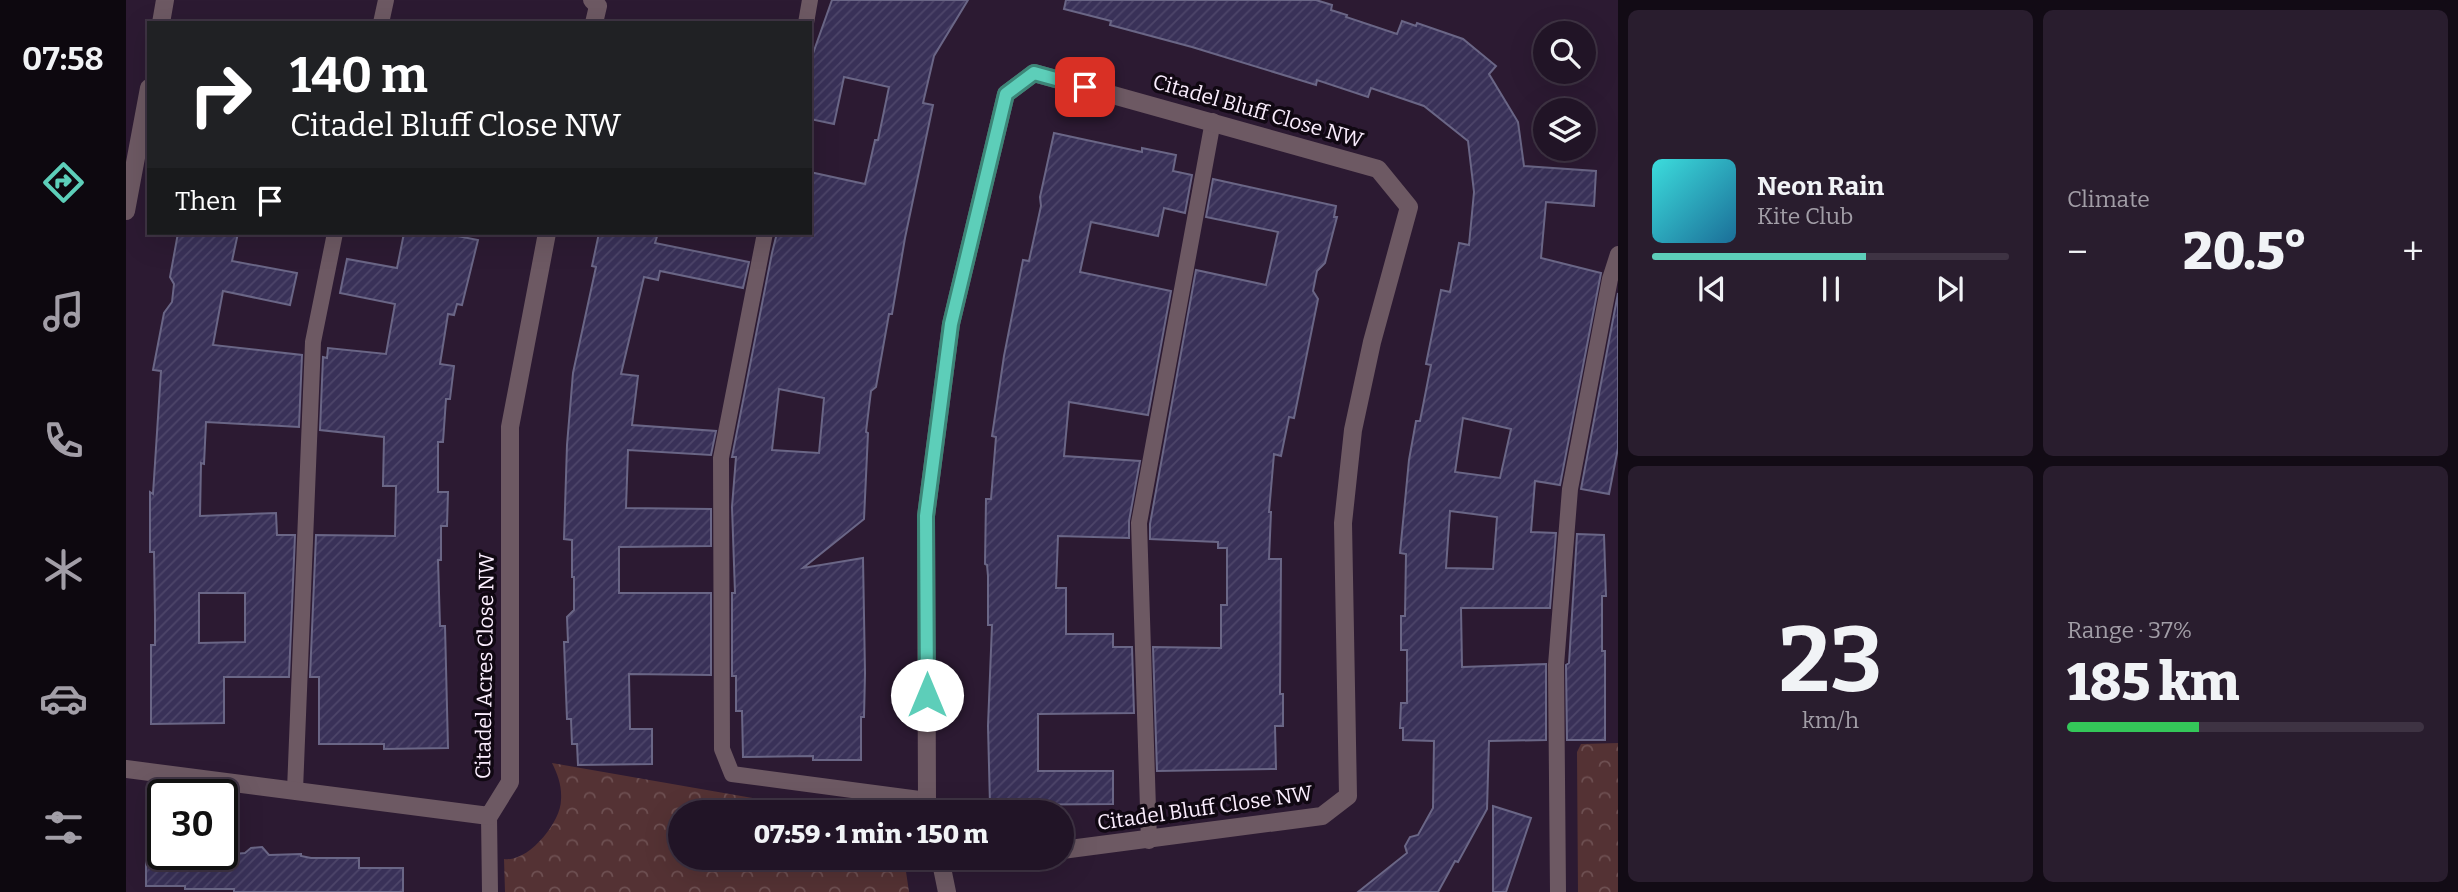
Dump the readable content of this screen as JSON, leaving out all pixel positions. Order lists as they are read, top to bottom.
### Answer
{
  "streets": {
    "street": ["Citadel Bluff Close NW", "Citadel Acres Close NW"]
  },
  "page": {
    "tabs": "07:58",
    "tile": [
      "Climate",
      ["23", "km/h"],
      ["Range · 37%", "185 km"]
    ],
    "turn": ["140 m", "Citadel Bluff Close NW"],
    "song": ["Neon Rain", "Kite Club"],
    "then": "Then",
    "heat": ["−", "20.5°", "+"],
    "limit": "30",
    "trip": "07:59 · 1 min · 150 m"
  }
}
